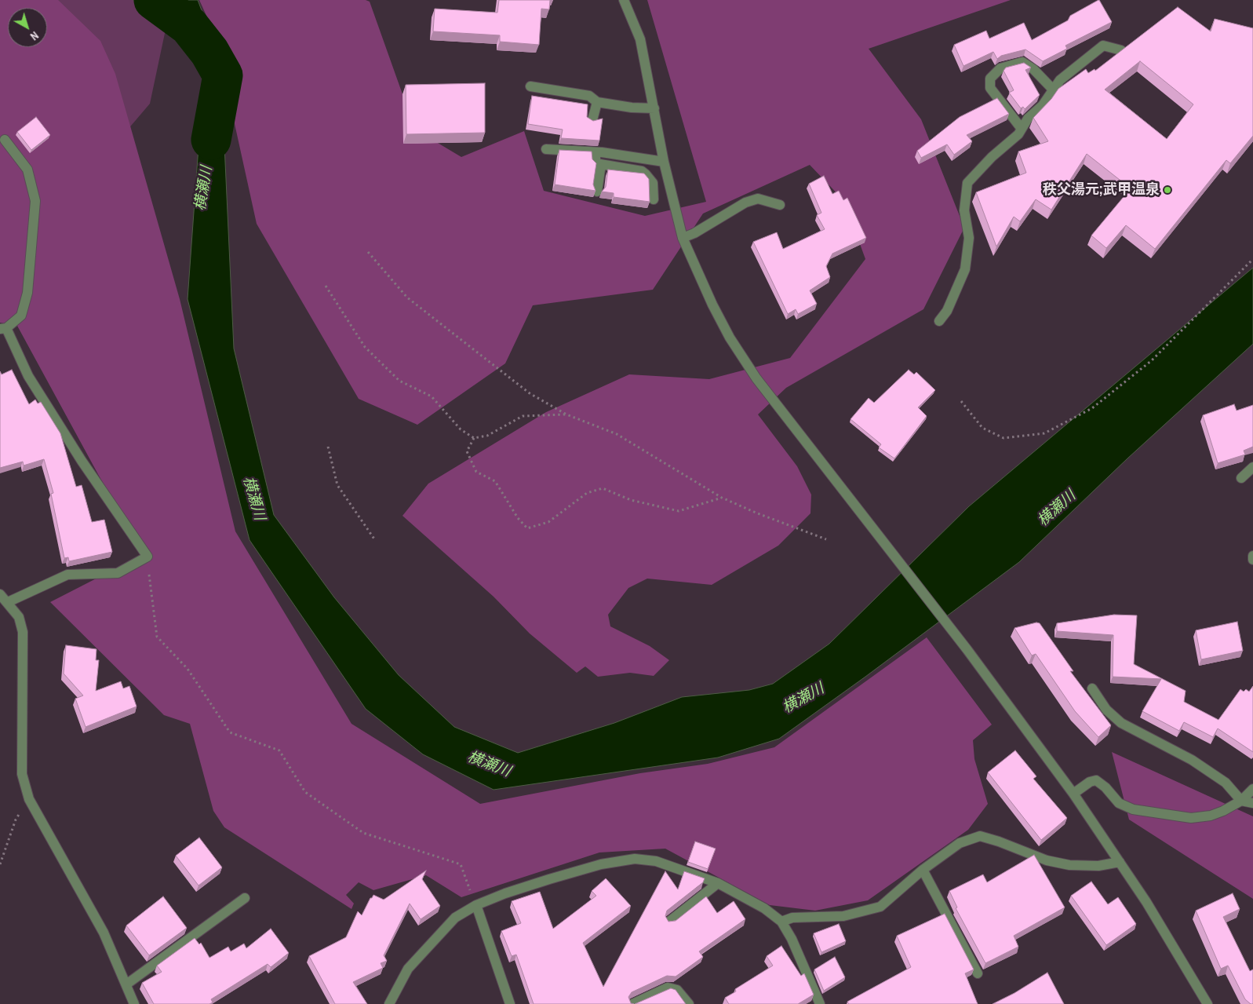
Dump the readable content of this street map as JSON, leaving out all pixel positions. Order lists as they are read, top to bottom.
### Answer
{
  "water": ["横瀬川"],
  "places": ["秩父湯元;武甲温泉"],
  "north": "bottom right"
}
